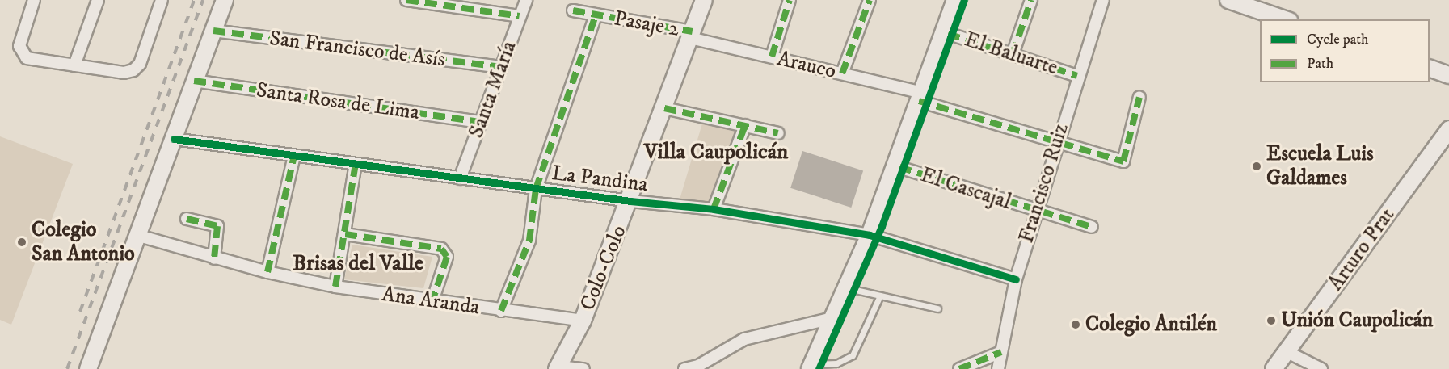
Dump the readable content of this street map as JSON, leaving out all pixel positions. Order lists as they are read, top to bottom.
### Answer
{
  "streets": {
    "street": [
      "Pasaje 2",
      "San Francisco de Asís",
      "El Baluarte",
      "Arauco",
      "Santa María",
      "Santa Rosa de Lima",
      "La Pandina",
      "Francisco Ruiz",
      "El Cascajal",
      "Arturo Prat",
      "Colo-Colo",
      "Ana Aranda"
    ]
  },
  "crossings": [
    ["Pasaje 2", "Arauco"],
    ["Pasaje 2", "Colo-Colo"],
    ["San Francisco de Asís", "Santa María"],
    ["El Baluarte", "Francisco Ruiz"],
    ["Arauco", "Francisco Ruiz"],
    ["Arauco", "Colo-Colo"],
    ["Santa María", "Santa Rosa de Lima"],
    ["Santa María", "La Pandina"],
    ["La Pandina", "Francisco Ruiz"],
    ["La Pandina", "Colo-Colo"],
    ["Francisco Ruiz", "El Cascajal"],
    ["Colo-Colo", "Ana Aranda"]
  ],
  "districts": ["Villa Caupolicán", "Brisas del Valle"],
  "places": [
    "Escuela Luis Galdames",
    "Colegio San Antonio",
    "Unión Caupolicán",
    "Colegio Antilén"
  ],
  "legend": ["Cycle path", "Path"]
}
